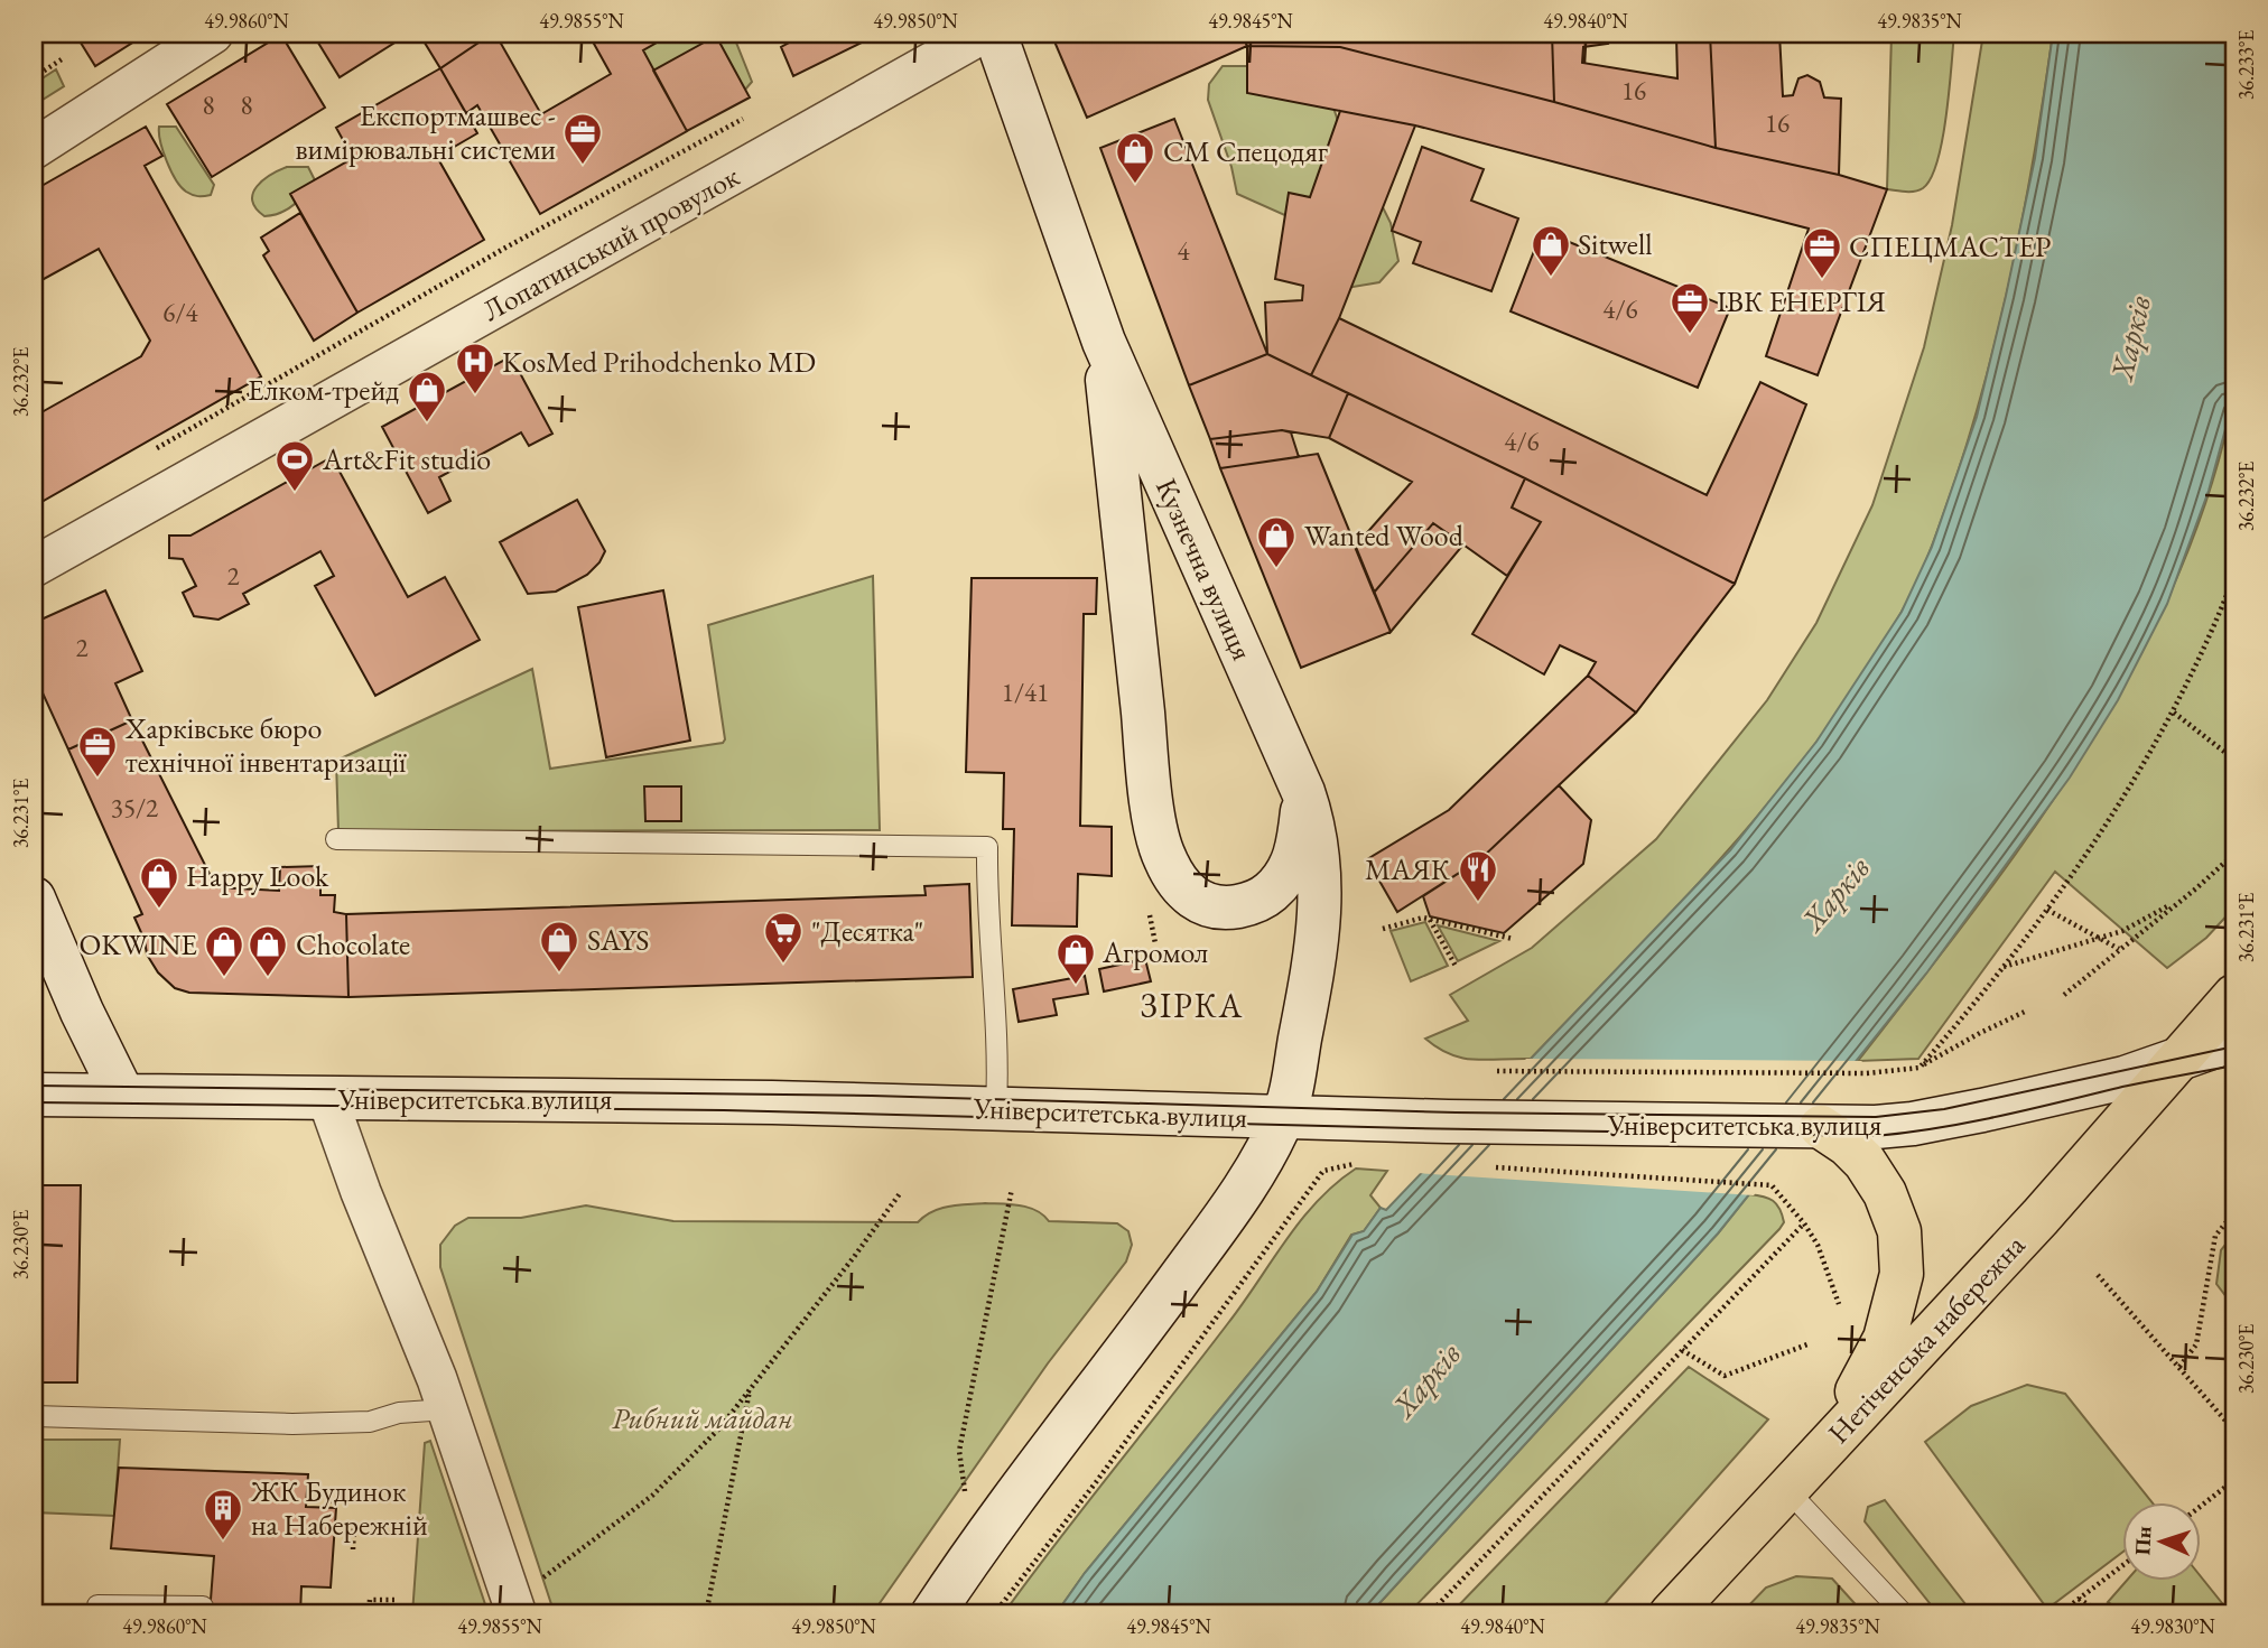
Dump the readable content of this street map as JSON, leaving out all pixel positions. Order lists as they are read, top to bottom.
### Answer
{
  "streets": {
    "main road": ["Нетіченська набережна"],
    "street": ["Лопатинський провулок", "Кузнечна вулиця", "Університетська вулиця"]
  },
  "crossings": [
    ["Кузнечна вулиця", "Університетська вулиця"],
    ["Університетська вулиця", "Нетіченська набережна"]
  ],
  "districts": ["ЗІРКА"],
  "water": ["Харків"],
  "parks": ["Рибний майдан"],
  "places": {
    "office": [
      "Експортмашвес - вимірювальні системи",
      "СПЕЦМАСТЕР",
      "ІВК ЕНЕРГІЯ",
      "Харківське бюро технічної інвентаризації"
    ],
    "shop": [
      "СМ Спецодяг",
      "Sitwell",
      "Елком-трейд",
      "Wanted Wood",
      "Happy Look",
      "SAYS",
      "OKWINE",
      "Chocolate",
      "Агромол"
    ],
    "hospital": ["KosMed Prihodchenko MD"],
    "sports": ["Art&Fit studio"],
    "restaurant": ["МАЯК"],
    "supermarket": ["\"Десятка\""],
    "building": ["ЖК Будинок на Набережній"]
  },
  "house_numbers": [
    "16",
    "8",
    "8",
    "16",
    "4",
    "4/6",
    "6/4",
    "4/6",
    "2",
    "2",
    "1/41",
    "35/2"
  ],
  "north": "left",
  "coordinates": [
    "49.9860°N",
    "49.9855°N",
    "49.9850°N",
    "49.9845°N",
    "49.9840°N",
    "49.9835°N",
    "36.233°E",
    "36.232°E",
    "36.231°E",
    "36.230°E",
    "49.9830°N"
  ]
}
